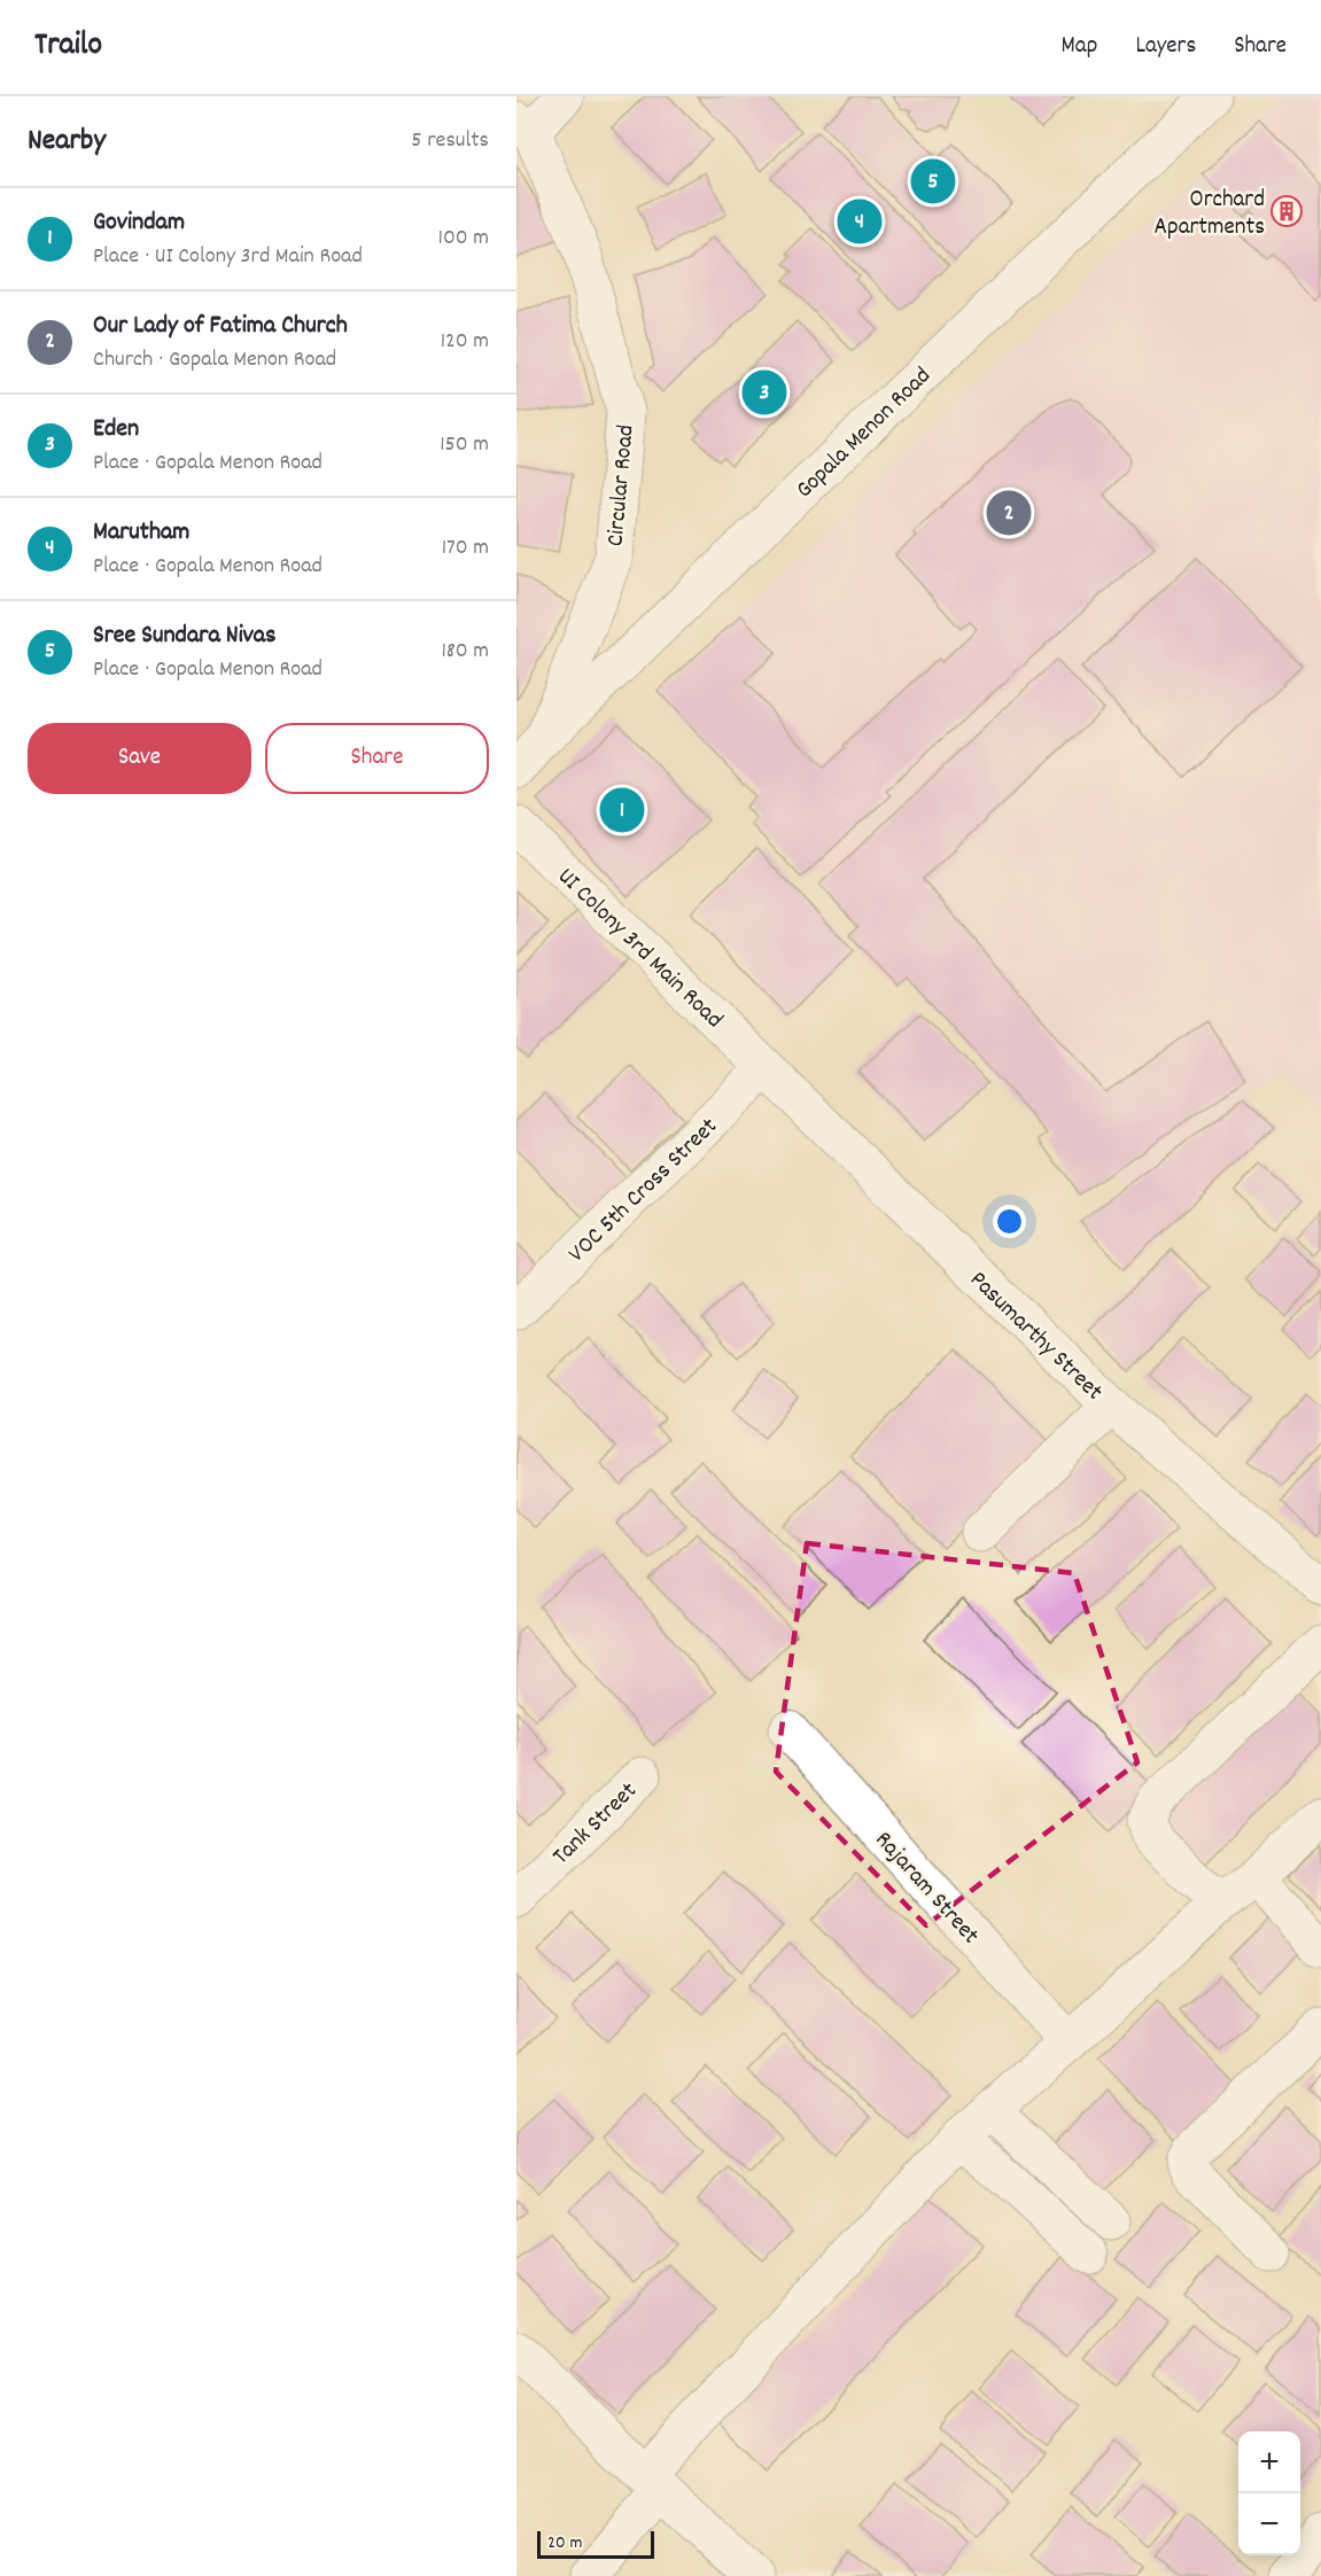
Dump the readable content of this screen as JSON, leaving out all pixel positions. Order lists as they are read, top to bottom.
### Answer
{
  "streets": {
    "street": [
      "Gopala Menon Road",
      "Circular Road",
      "UI Colony 3rd Main Road",
      "VOC 5th Cross Street",
      "Pasumarthy Street",
      "Tank Street",
      "Rajaram Street"
    ]
  },
  "crossings": [
    ["Gopala Menon Road", "Circular Road"],
    ["UI Colony 3rd Main Road", "VOC 5th Cross Street"],
    ["UI Colony 3rd Main Road", "Pasumarthy Street"],
    ["VOC 5th Cross Street", "Pasumarthy Street"]
  ],
  "places": {
    "building": ["Orchard Apartments"]
  },
  "scale_bar": "20 m",
  "page": {
    "header": "Trailo",
    "nav": ["Map", "Layers", "Share"],
    "heading": ["Nearby", "5 results"],
    "pins": [
      "5",
      "4",
      "3",
      "2",
      "1"
    ],
    "list": [
      {
        "mark": "1",
        "name": "Govindam",
        "note": "Place · UI Colony 3rd Main Road",
        "value": "100 m"
      },
      {
        "mark": "2",
        "name": "Our Lady of Fatima Church",
        "note": "Church · Gopala Menon Road",
        "value": "120 m"
      },
      {
        "mark": "3",
        "name": "Eden",
        "note": "Place · Gopala Menon Road",
        "value": "150 m"
      },
      {
        "mark": "4",
        "name": "Marutham",
        "note": "Place · Gopala Menon Road",
        "value": "170 m"
      },
      {
        "mark": "5",
        "name": "Sree Sundara Nivas",
        "note": "Place · Gopala Menon Road",
        "value": "180 m"
      }
    ],
    "buttons": ["Save", "Share"],
    "map_buttons": ["+", "−"],
    "scale": "20 m"
  }
}
